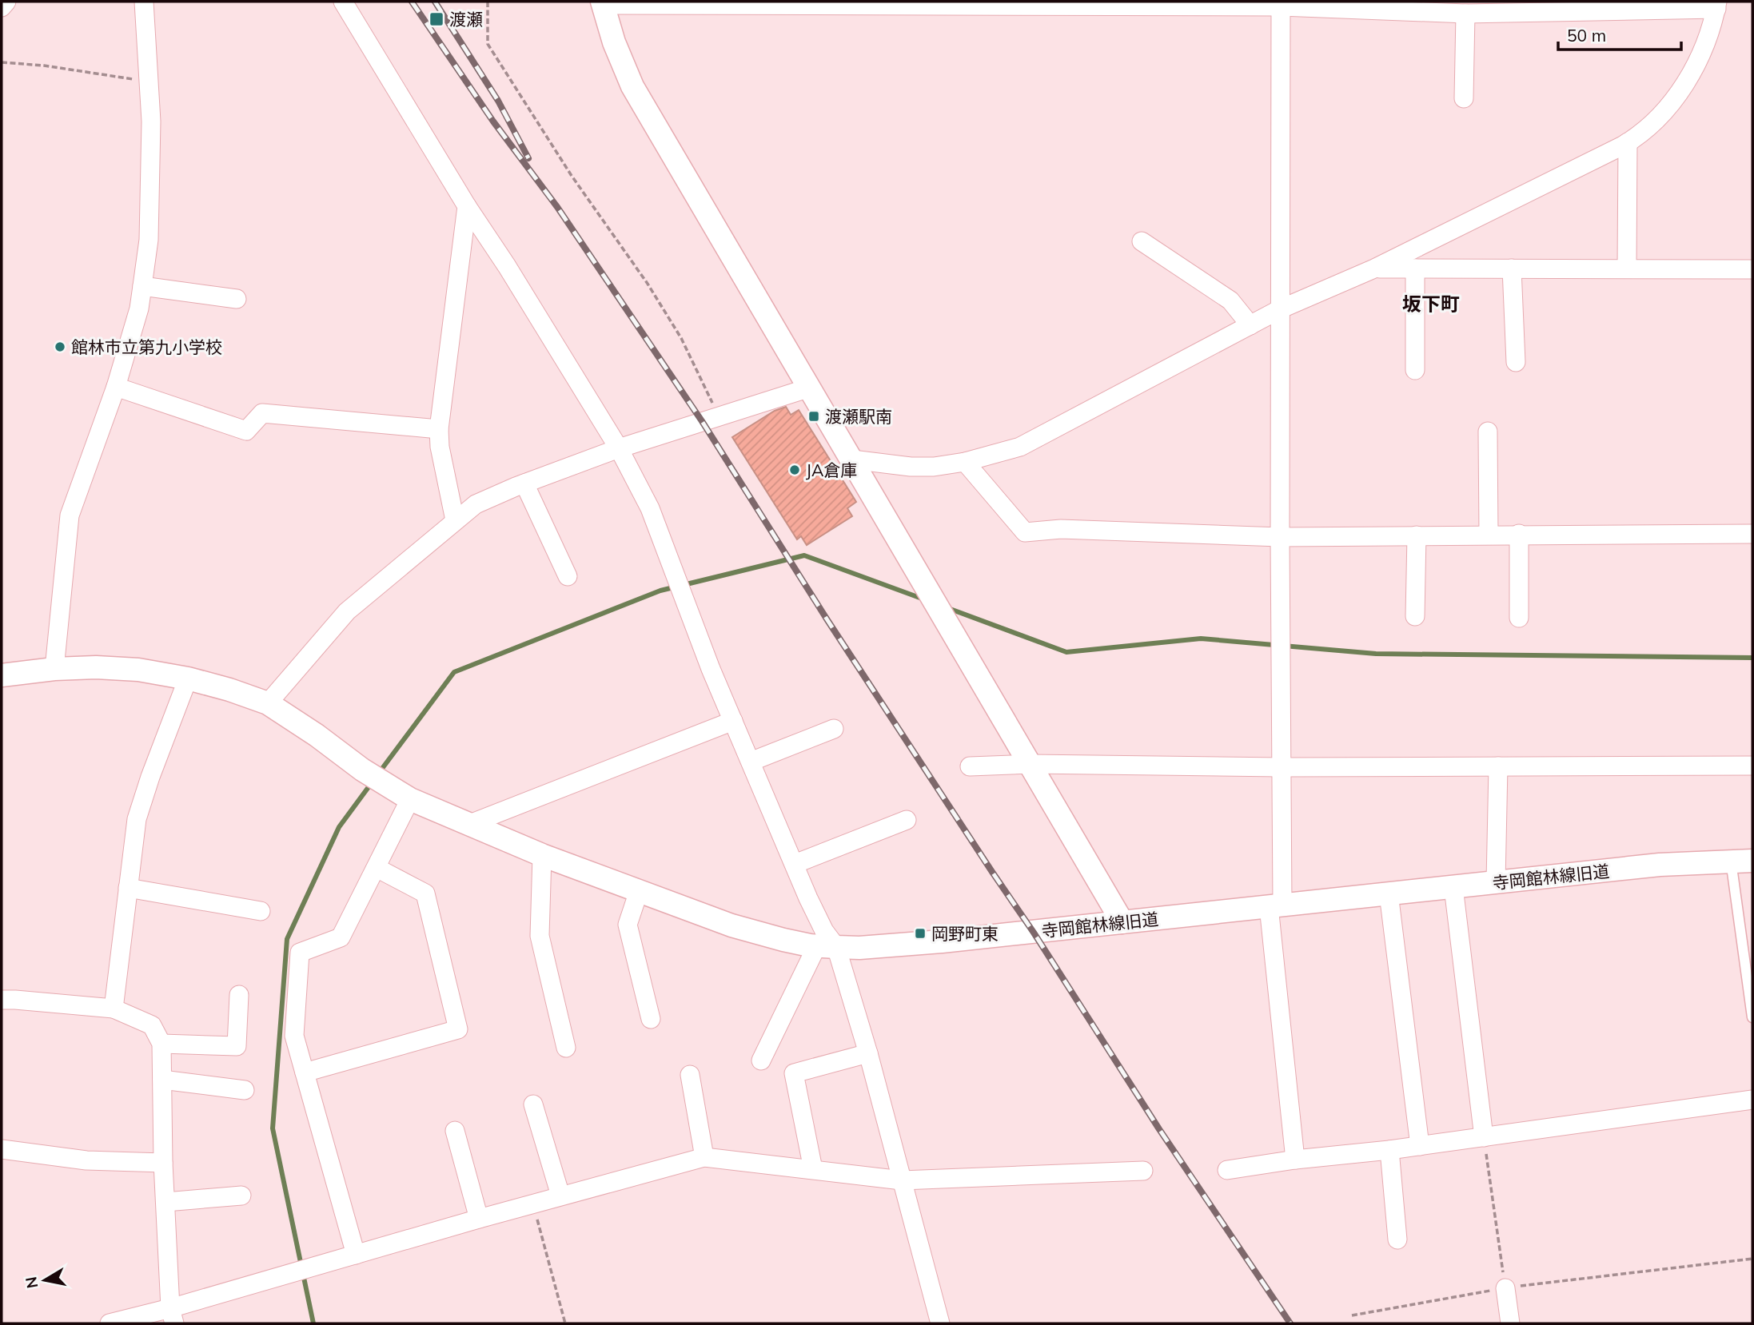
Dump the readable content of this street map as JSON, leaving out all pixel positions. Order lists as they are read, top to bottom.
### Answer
{
  "streets": {
    "street": ["寺岡館林線旧道"]
  },
  "districts": ["坂下町"],
  "places": {
    "transit": ["渡瀬", "渡瀬駅南", "岡野町東"],
    "other": ["館林市立第九小学校", "JA倉庫"]
  },
  "scale_bar": "50 m",
  "north": "left"
}
